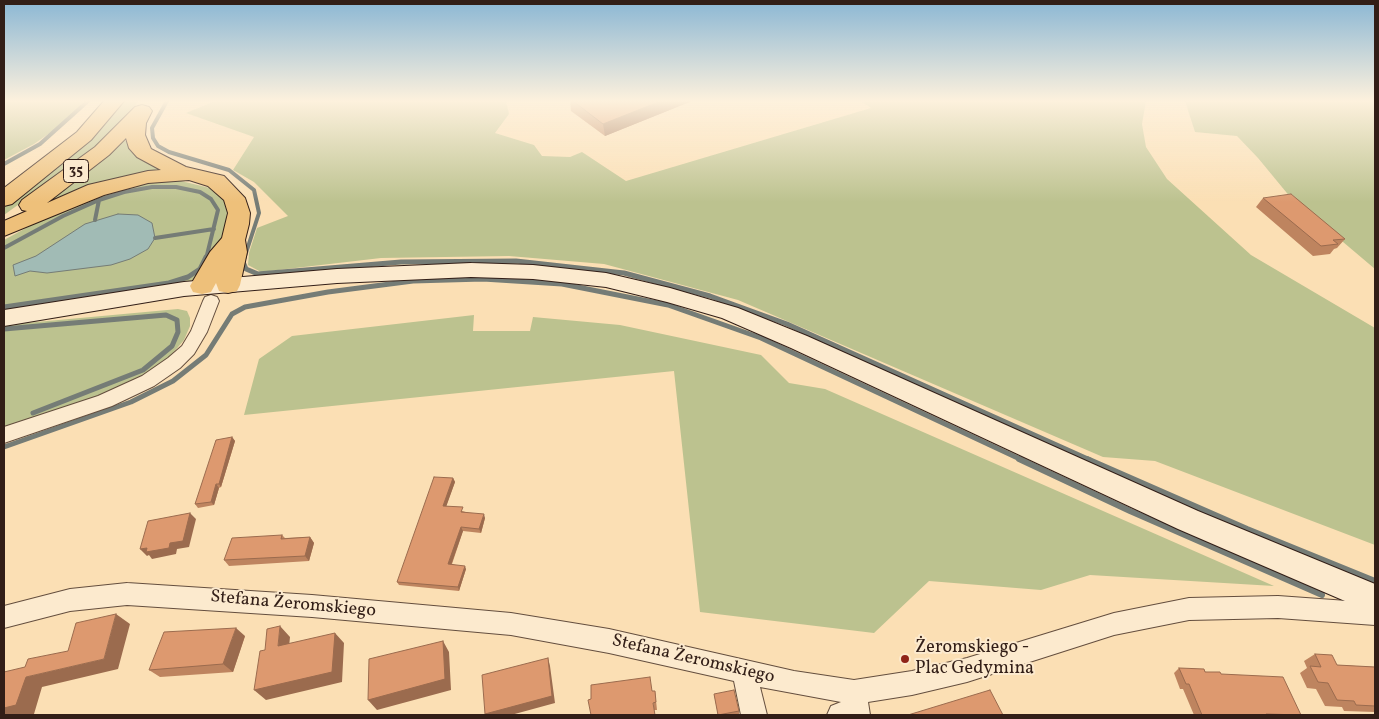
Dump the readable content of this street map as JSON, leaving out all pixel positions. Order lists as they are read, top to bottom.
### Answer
{
  "streets": {
    "main road": ["35"],
    "street": ["Stefana Żeromskiego"]
  },
  "places": ["Żeromskiego - Plac Gedymina"]
}
